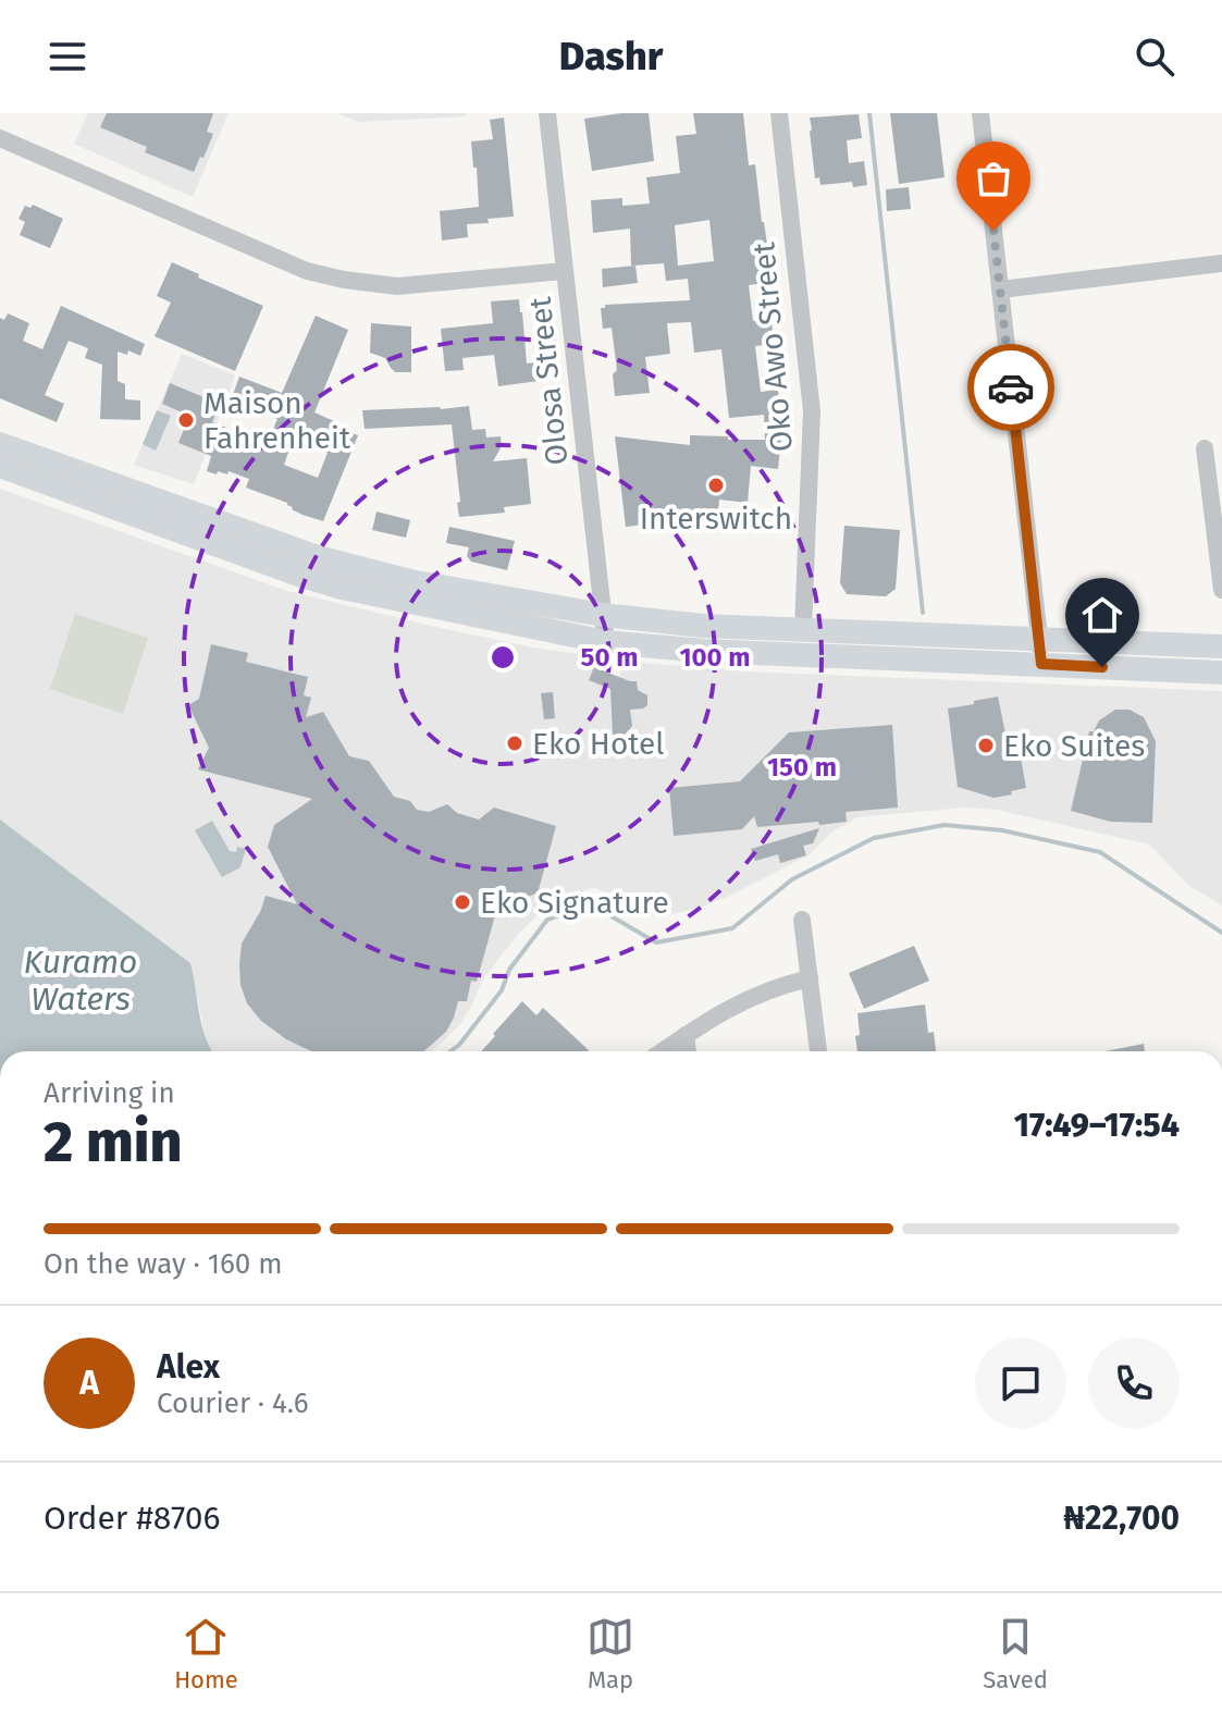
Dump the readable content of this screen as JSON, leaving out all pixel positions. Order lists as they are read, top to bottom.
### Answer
{
  "streets": {
    "street": ["Oko Awo Street", "Olosa Street"]
  },
  "water": ["Kuramo Waters"],
  "places": [
    "Maison Fahrenheit",
    "Interswitch",
    "Eko Hotel",
    "Eko Suites",
    "Eko Signature"
  ],
  "page": {
    "header": "Dashr",
    "heading": ["2 min", "Arriving in", "17:49–17:54"],
    "panel": [
      "Alex",
      "Courier · 4.6",
      "Order #8706",
      "₦22,700"
    ],
    "bar": "On the way · 160 m",
    "round": "A",
    "tabs": ["Home", "Map", "Saved"]
  },
  "rings": ["50 m", "100 m", "150 m"]
}
